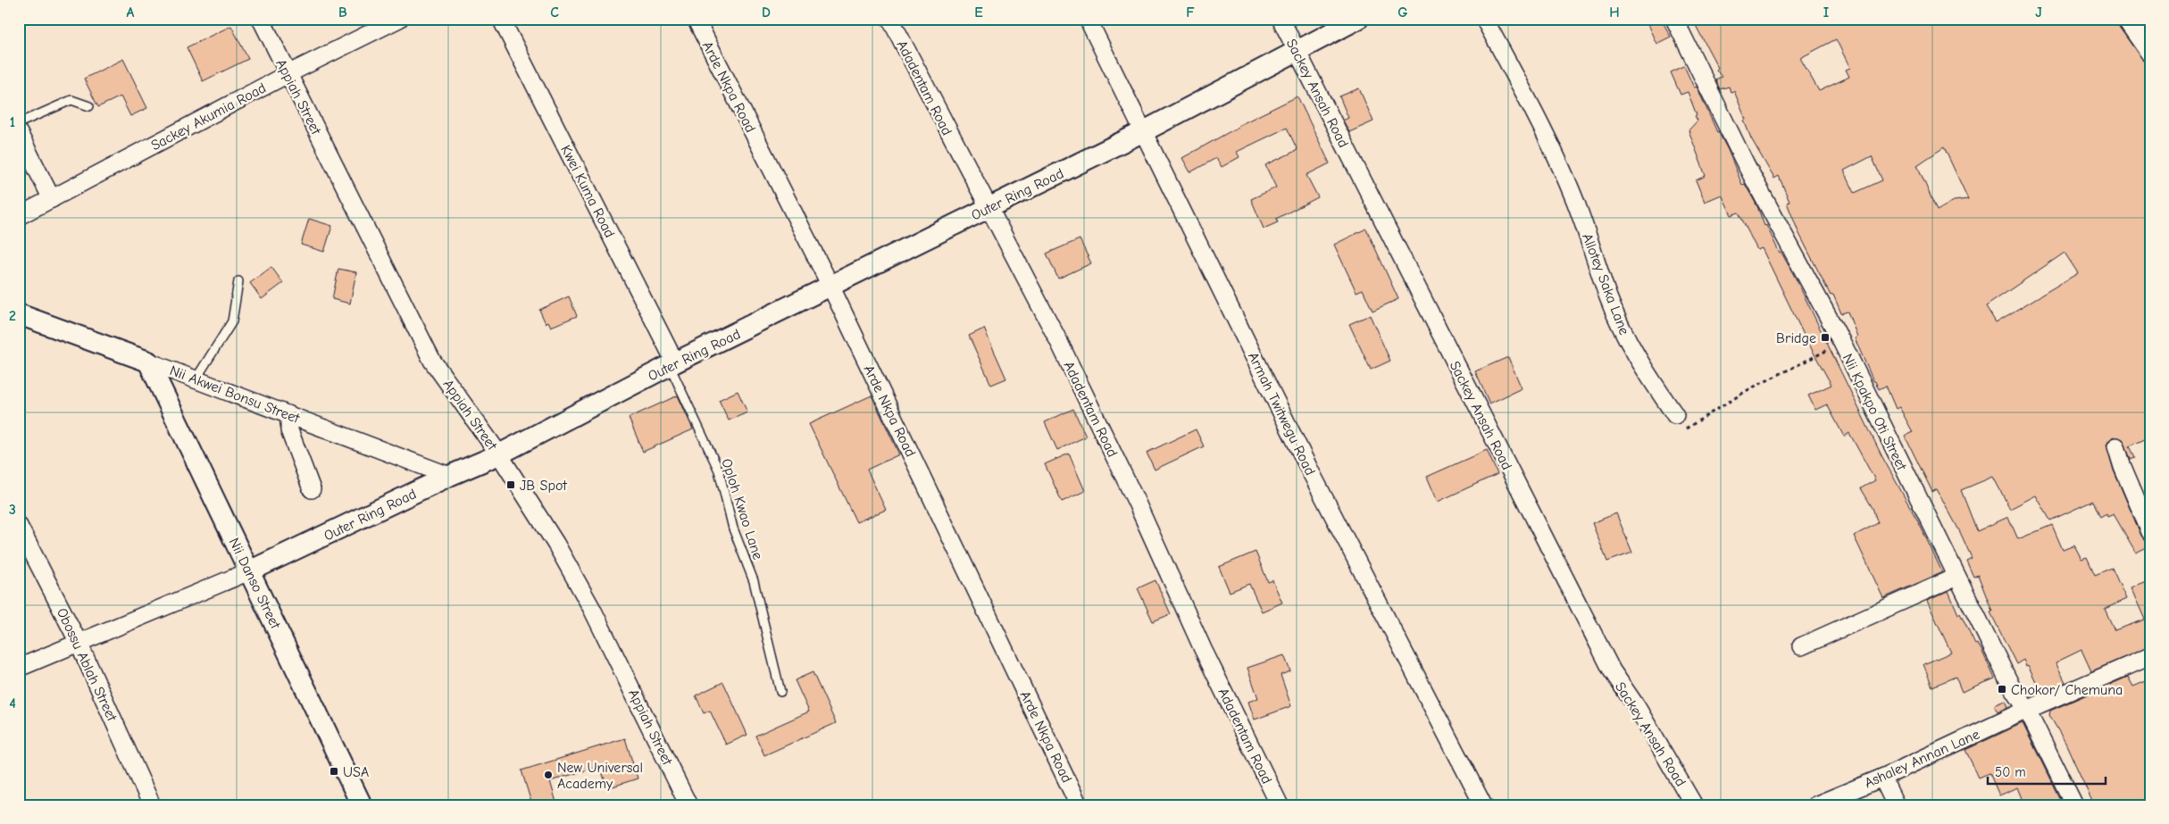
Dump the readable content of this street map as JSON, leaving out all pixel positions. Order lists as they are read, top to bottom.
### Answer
{
  "streets": {
    "street": [
      "Arde Nkpa Road",
      "Adadentam Road",
      "Sackey Ansah Road",
      "Appiah Street",
      "Sackey Akumia Road",
      "Kwei Kuma Road",
      "Outer Ring Road",
      "Allotey Saka Lane",
      "Nii Akwei Bonsu Street",
      "Nii Kpakpo Oti Street",
      "Armah Twitwegu Road",
      "Nii Danso Street",
      "Obossu Ablah Street",
      "Ashaley Annan Lane"
    ],
    "lane": ["Oploh Kwao Lane"]
  },
  "crossings": [
    ["Arde Nkpa Road", "Outer Ring Road"],
    ["Adadentam Road", "Outer Ring Road"],
    ["Sackey Ansah Road", "Outer Ring Road"],
    ["Appiah Street", "Sackey Akumia Road"],
    ["Appiah Street", "Outer Ring Road"],
    ["Kwei Kuma Road", "Outer Ring Road"],
    ["Kwei Kuma Road", "Oploh Kwao Lane"],
    ["Outer Ring Road", "Nii Akwei Bonsu Street"],
    ["Outer Ring Road", "Armah Twitwegu Road"],
    ["Outer Ring Road", "Oploh Kwao Lane"],
    ["Outer Ring Road", "Nii Danso Street"],
    ["Outer Ring Road", "Obossu Ablah Street"],
    ["Nii Akwei Bonsu Street", "Nii Danso Street"],
    ["Nii Kpakpo Oti Street", "Ashaley Annan Lane"]
  ],
  "places": {
    "transit": [
      "Bridge",
      "JB Spot",
      "Chokor/ Chemuna",
      "USA"
    ],
    "other": ["New Universal Academy"]
  },
  "scale_bar": "50 m",
  "grid": {
    "columns": [
      "A",
      "B",
      "C",
      "D",
      "E",
      "F",
      "G",
      "H",
      "I",
      "J"
    ],
    "rows": [
      "1",
      "2",
      "3",
      "4"
    ]
  }
}
